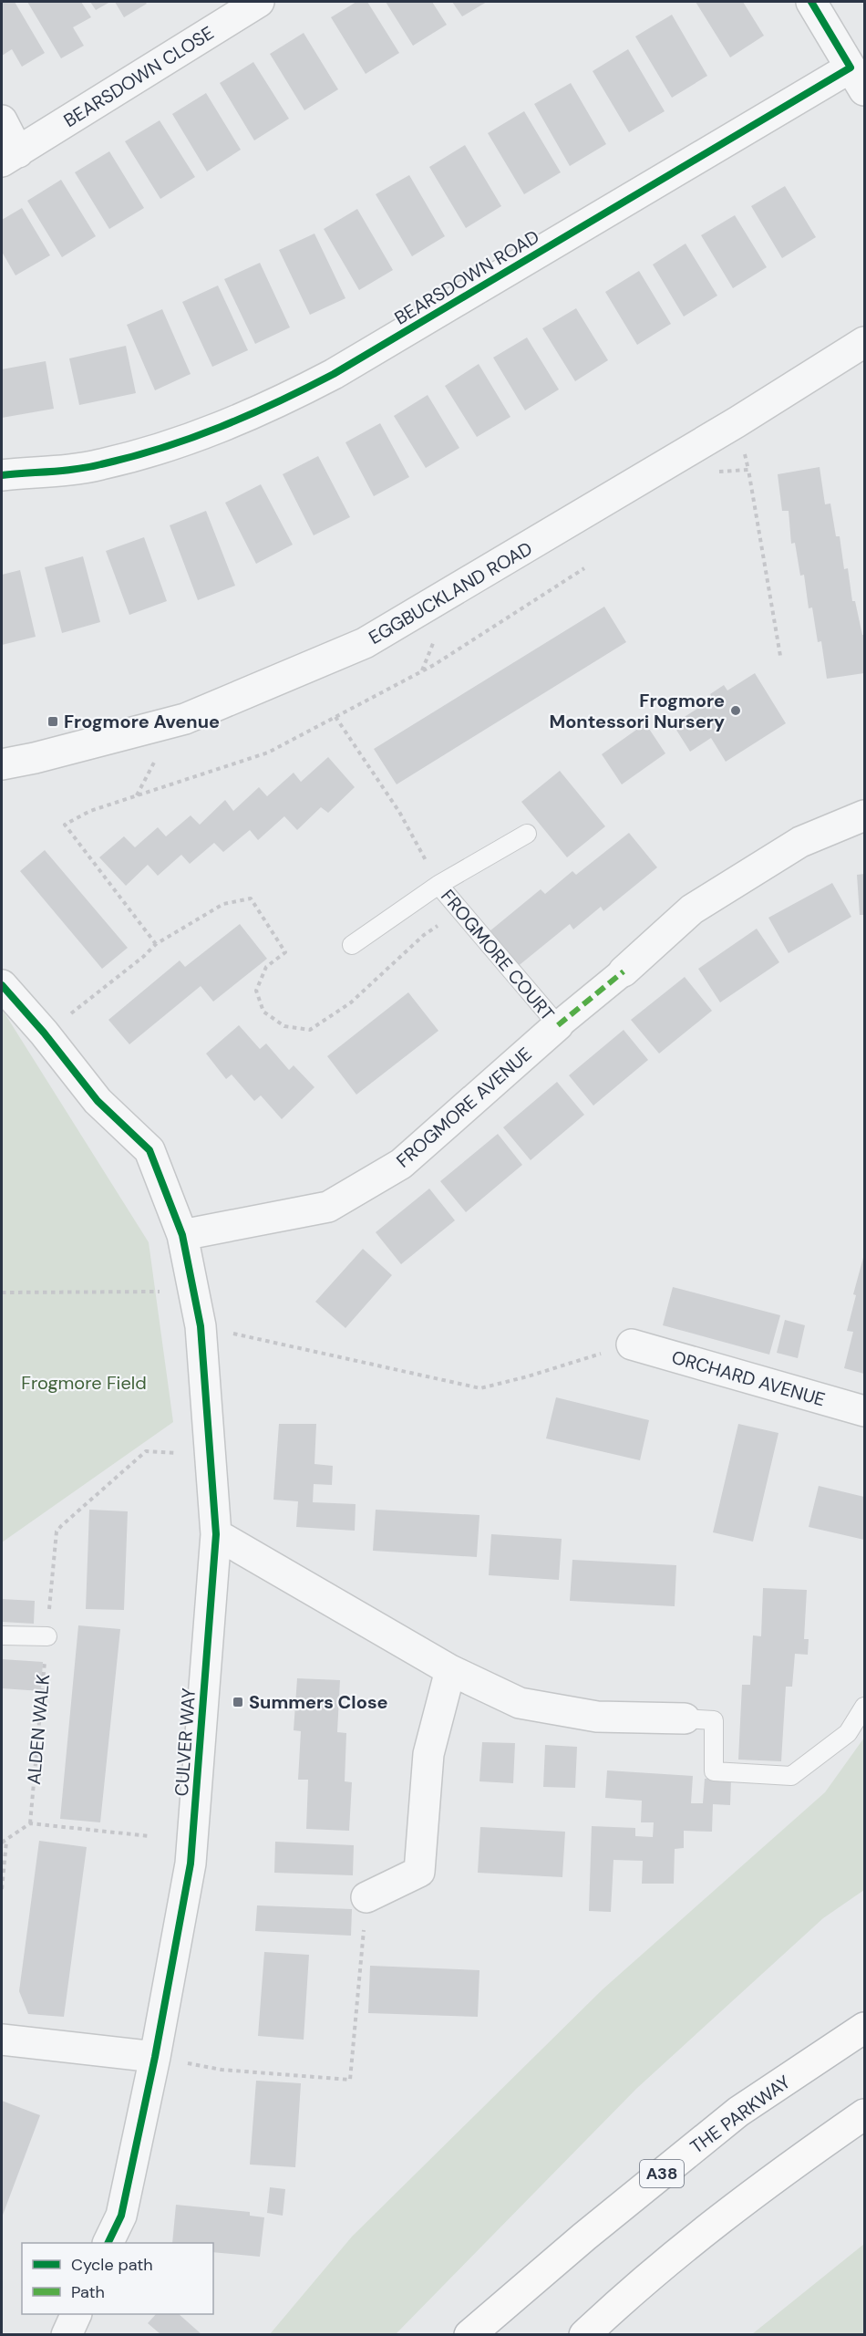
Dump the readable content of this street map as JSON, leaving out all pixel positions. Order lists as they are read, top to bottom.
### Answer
{
  "streets": {
    "highway": ["THE PARKWAY", "A38"],
    "street": [
      "BEARSDOWN CLOSE",
      "BEARSDOWN ROAD",
      "EGGBUCKLAND ROAD",
      "FROGMORE AVENUE",
      "ORCHARD AVENUE",
      "CULVER WAY"
    ],
    "lane": ["FROGMORE COURT"],
    "path": ["ALDEN WALK"]
  },
  "crossings": [
    ["FROGMORE COURT", "FROGMORE AVENUE"],
    ["FROGMORE AVENUE", "CULVER WAY"],
    ["ALDEN WALK", "CULVER WAY"]
  ],
  "parks": ["Frogmore Field"],
  "places": {
    "other": ["Frogmore Montessori Nursery"],
    "transit": ["Frogmore Avenue", "Summers Close"]
  },
  "legend": ["Cycle path", "Path"]
}
